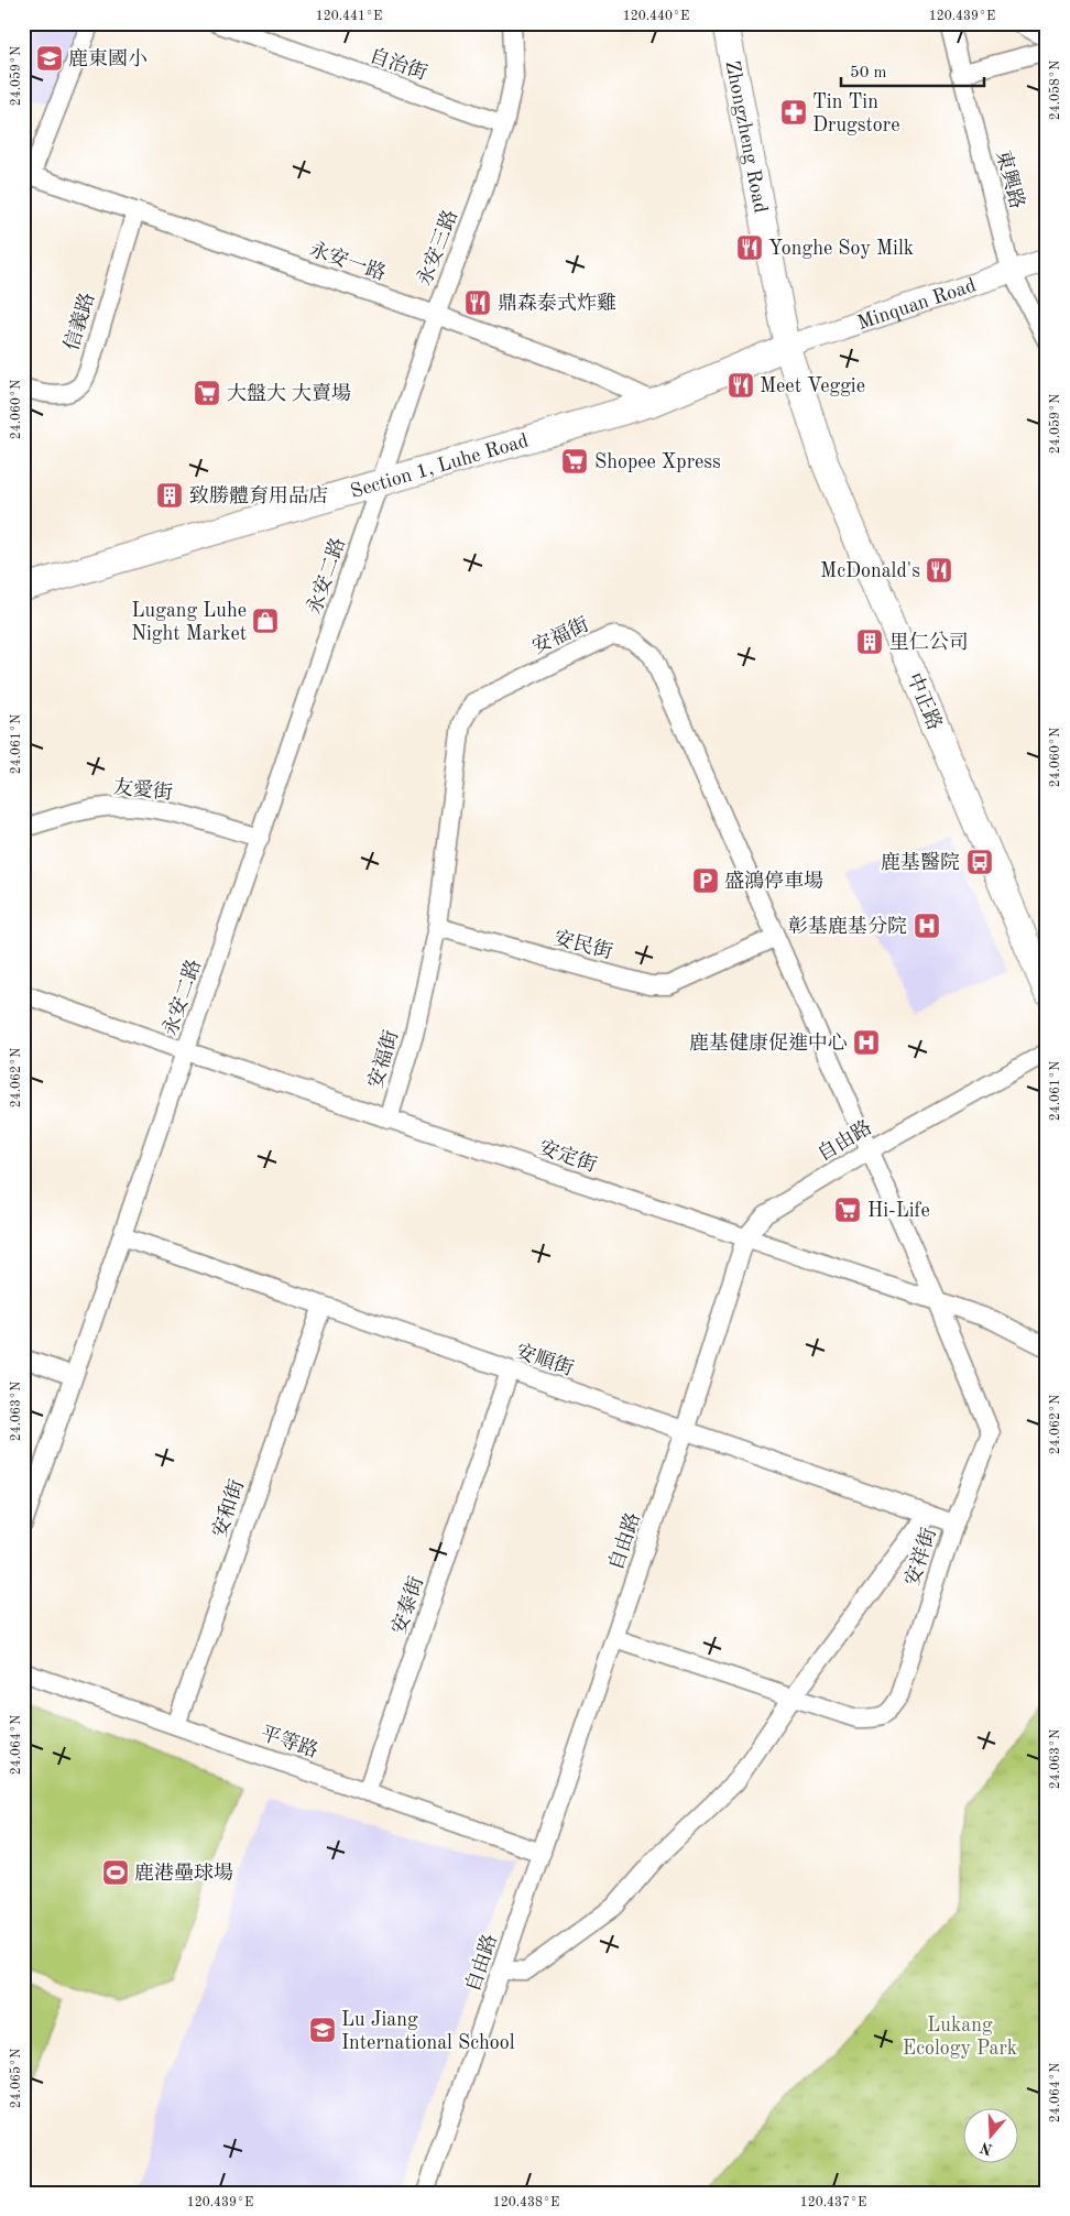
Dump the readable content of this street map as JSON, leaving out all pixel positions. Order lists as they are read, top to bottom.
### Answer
{
  "streets": {
    "main road": ["Zhongzheng Road", "Section 1, Luhe Road", "中正路"],
    "street": [
      "自治街",
      "東興路",
      "永安三路",
      "永安一路",
      "Minquan Road",
      "信義路",
      "永安二路",
      "安福街",
      "友愛街",
      "安民街",
      "自由路",
      "安定街",
      "安順街",
      "安和街",
      "安祥街",
      "安泰街",
      "平等路"
    ]
  },
  "crossings": [
    ["自治街", "永安三路"],
    ["Zhongzheng Road", "Minquan Road"],
    ["Zhongzheng Road", "Section 1, Luhe Road"],
    ["Zhongzheng Road", "中正路"],
    ["東興路", "Minquan Road"],
    ["永安三路", "永安一路"],
    ["永安三路", "Section 1, Luhe Road"],
    ["永安三路", "永安二路"],
    ["永安一路", "信義路"],
    ["永安一路", "Section 1, Luhe Road"],
    ["Minquan Road", "Section 1, Luhe Road"],
    ["Minquan Road", "中正路"],
    ["Section 1, Luhe Road", "永安二路"],
    ["Section 1, Luhe Road", "中正路"],
    ["永安二路", "友愛街"],
    ["永安二路", "安定街"],
    ["永安二路", "安順街"],
    ["安福街", "安民街"],
    ["安福街", "自由路"],
    ["安福街", "安定街"],
    ["安福街", "安祥街"],
    ["自由路", "安定街"],
    ["自由路", "安順街"],
    ["自由路", "安祥街"],
    ["自由路", "平等路"],
    ["安定街", "安祥街"],
    ["安順街", "安和街"],
    ["安順街", "安祥街"],
    ["安順街", "安泰街"],
    ["安和街", "平等路"],
    ["安泰街", "平等路"]
  ],
  "parks": ["Lukang Ecology Park"],
  "places": {
    "school or university": ["鹿東國小", "Lu Jiang International School"],
    "pharmacy": ["Tin Tin Drugstore"],
    "restaurant": [
      "Yonghe Soy Milk",
      "鼎森泰式炸雞",
      "Meet Veggie",
      "McDonald's"
    ],
    "supermarket": ["大盤大 大賣場", "Shopee Xpress", "Hi-Life"],
    "building": ["致勝體育用品店", "里仁公司"],
    "shop": ["Lugang Luhe Night Market"],
    "bus stop": ["鹿基醫院"],
    "parking": ["盛鴻停車場"],
    "hospital": ["彰基鹿基分院", "鹿基健康促進中心"],
    "sports": ["鹿港壘球場"]
  },
  "scale_bar": "50 m",
  "north": "bottom",
  "coordinates": [
    "120.441°E",
    "120.440°E",
    "120.439°E",
    "24.059°N",
    "24.058°N",
    "24.060°N",
    "24.061°N",
    "24.062°N",
    "24.063°N",
    "24.064°N",
    "24.065°N",
    "120.438°E",
    "120.437°E"
  ]
}
